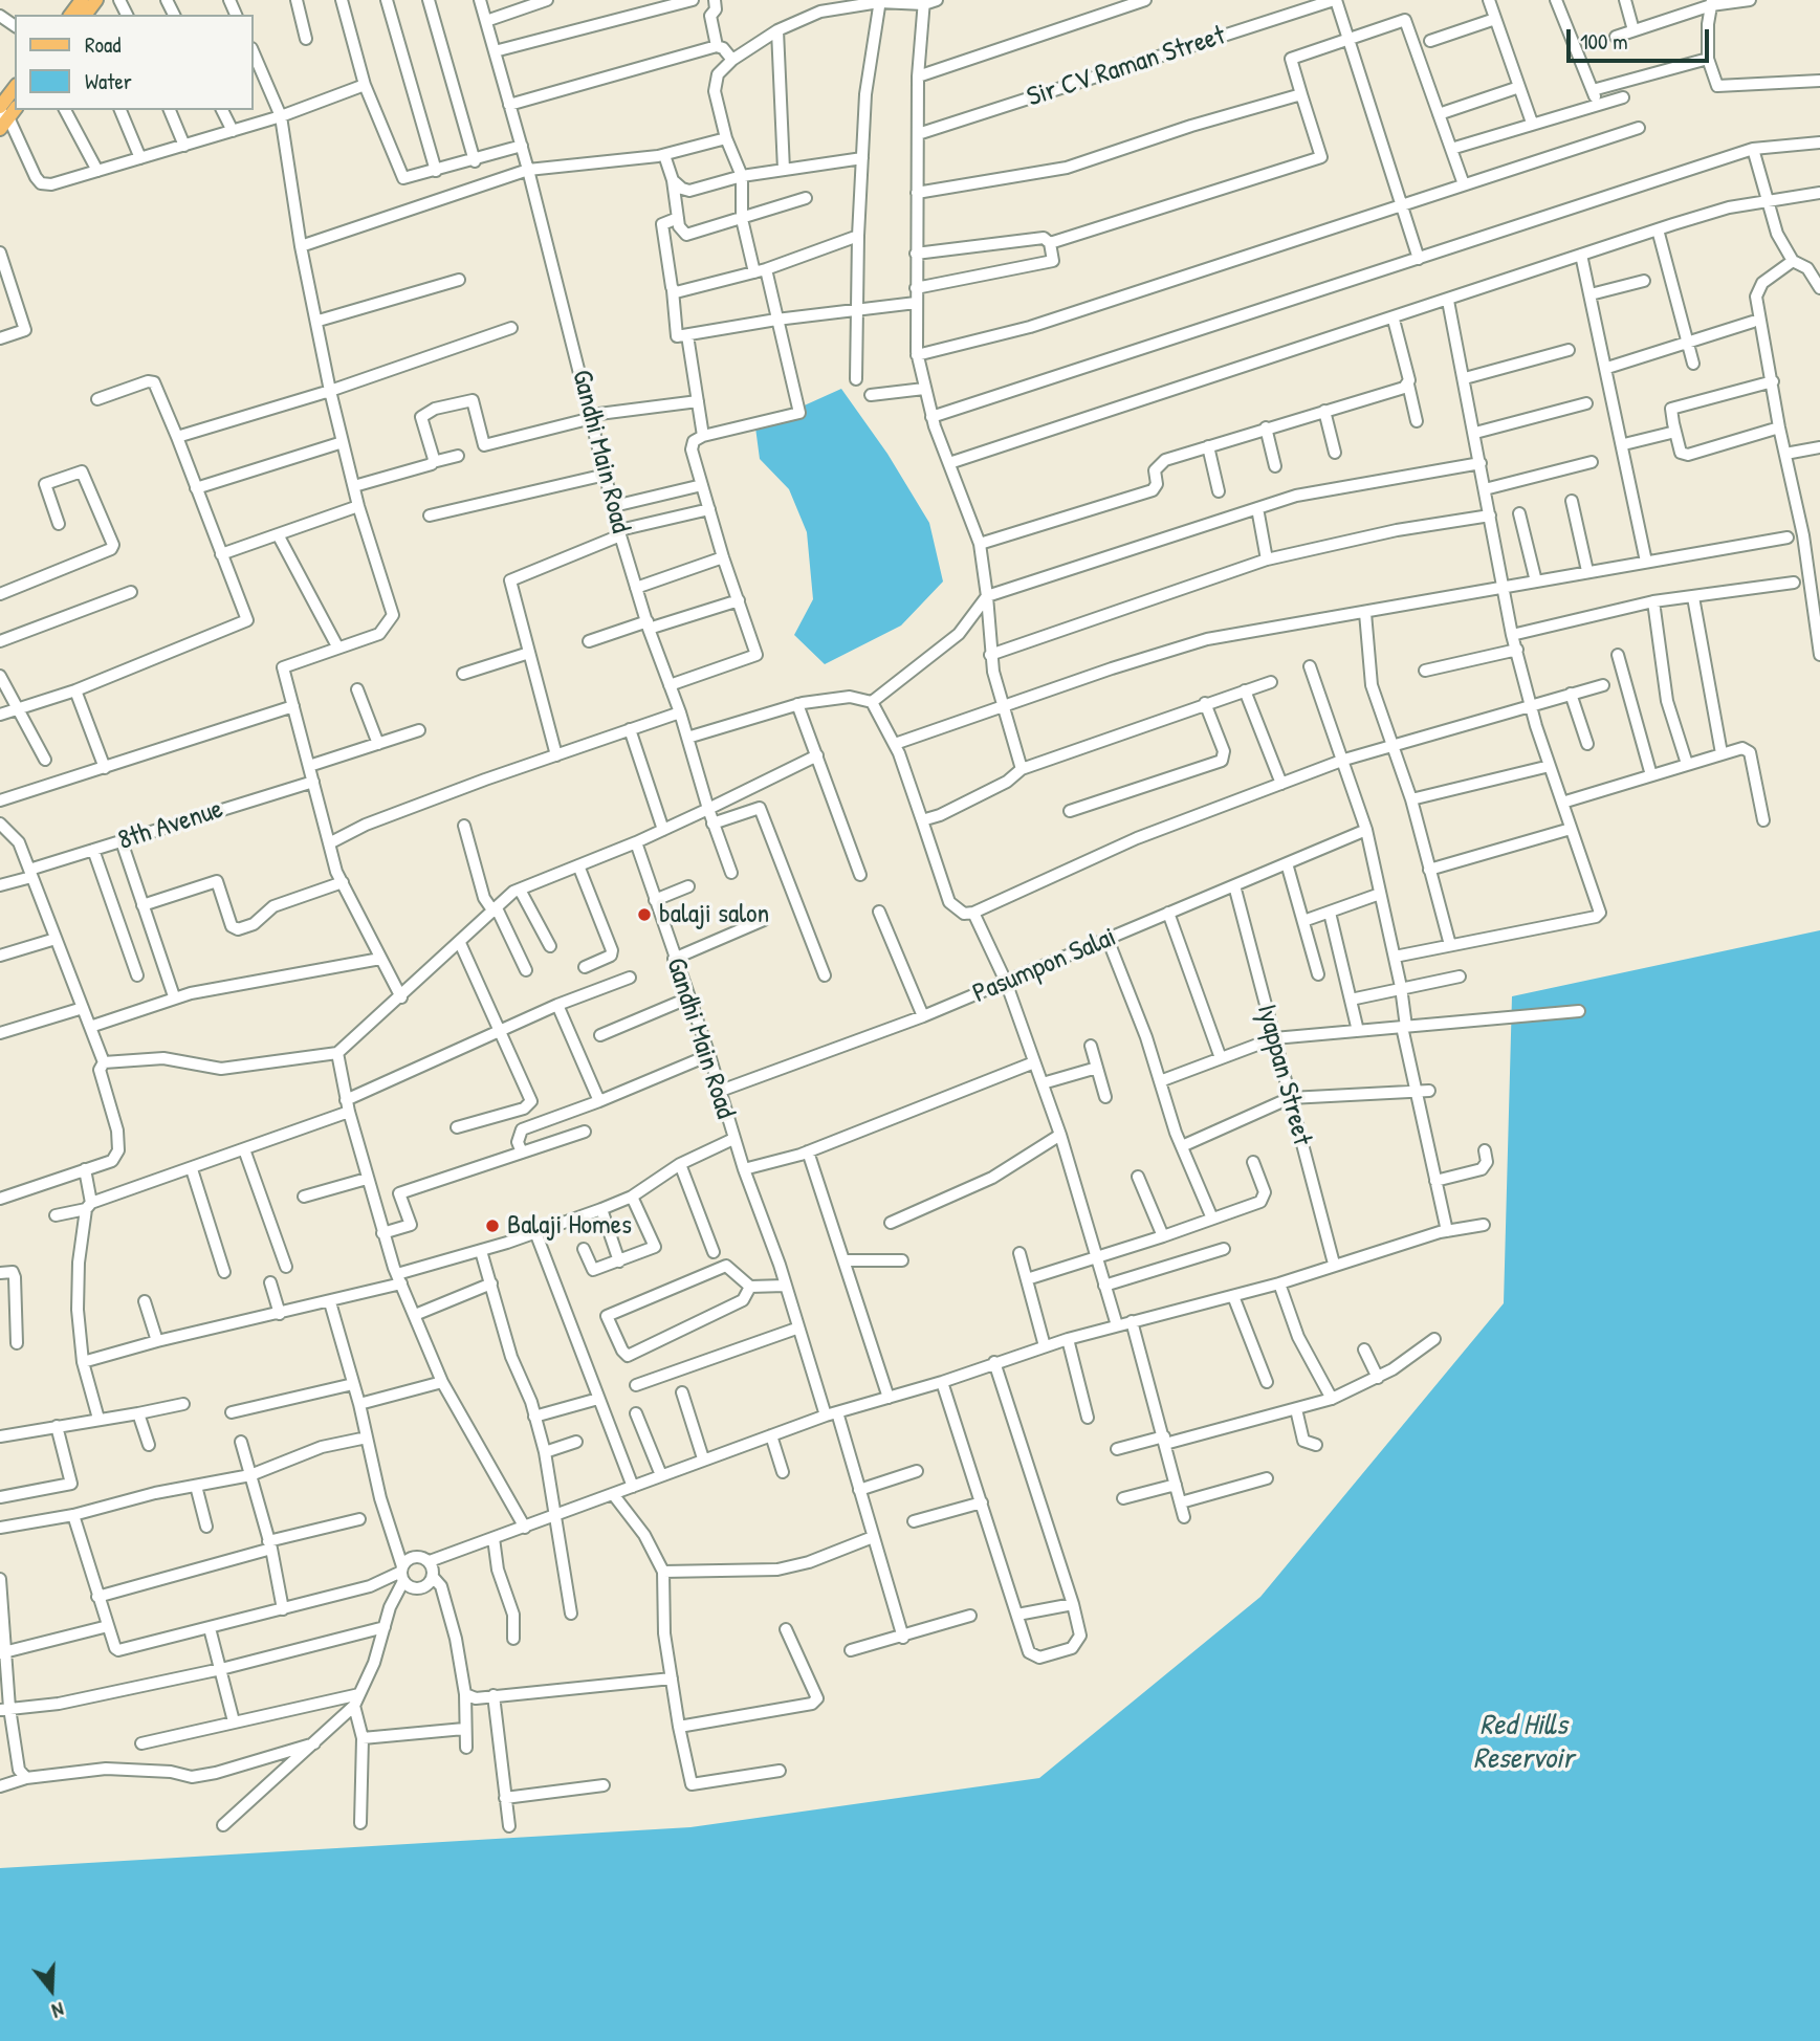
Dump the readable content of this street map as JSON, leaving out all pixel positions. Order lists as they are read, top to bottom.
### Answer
{
  "streets": {
    "street": [
      "Sir CV Raman Street",
      "Gandhi Main Road",
      "8th Avenue",
      "Pasumpon Salai",
      "Iyappan Street"
    ]
  },
  "crossings": [
    ["Gandhi Main Road", "Pasumpon Salai"],
    ["Pasumpon Salai", "Iyappan Street"]
  ],
  "water": ["Red Hills Reservoir"],
  "places": ["balaji salon", "Balaji Homes"],
  "legend": ["Road", "Water"],
  "scale_bar": "100 m",
  "north": "bottom"
}
